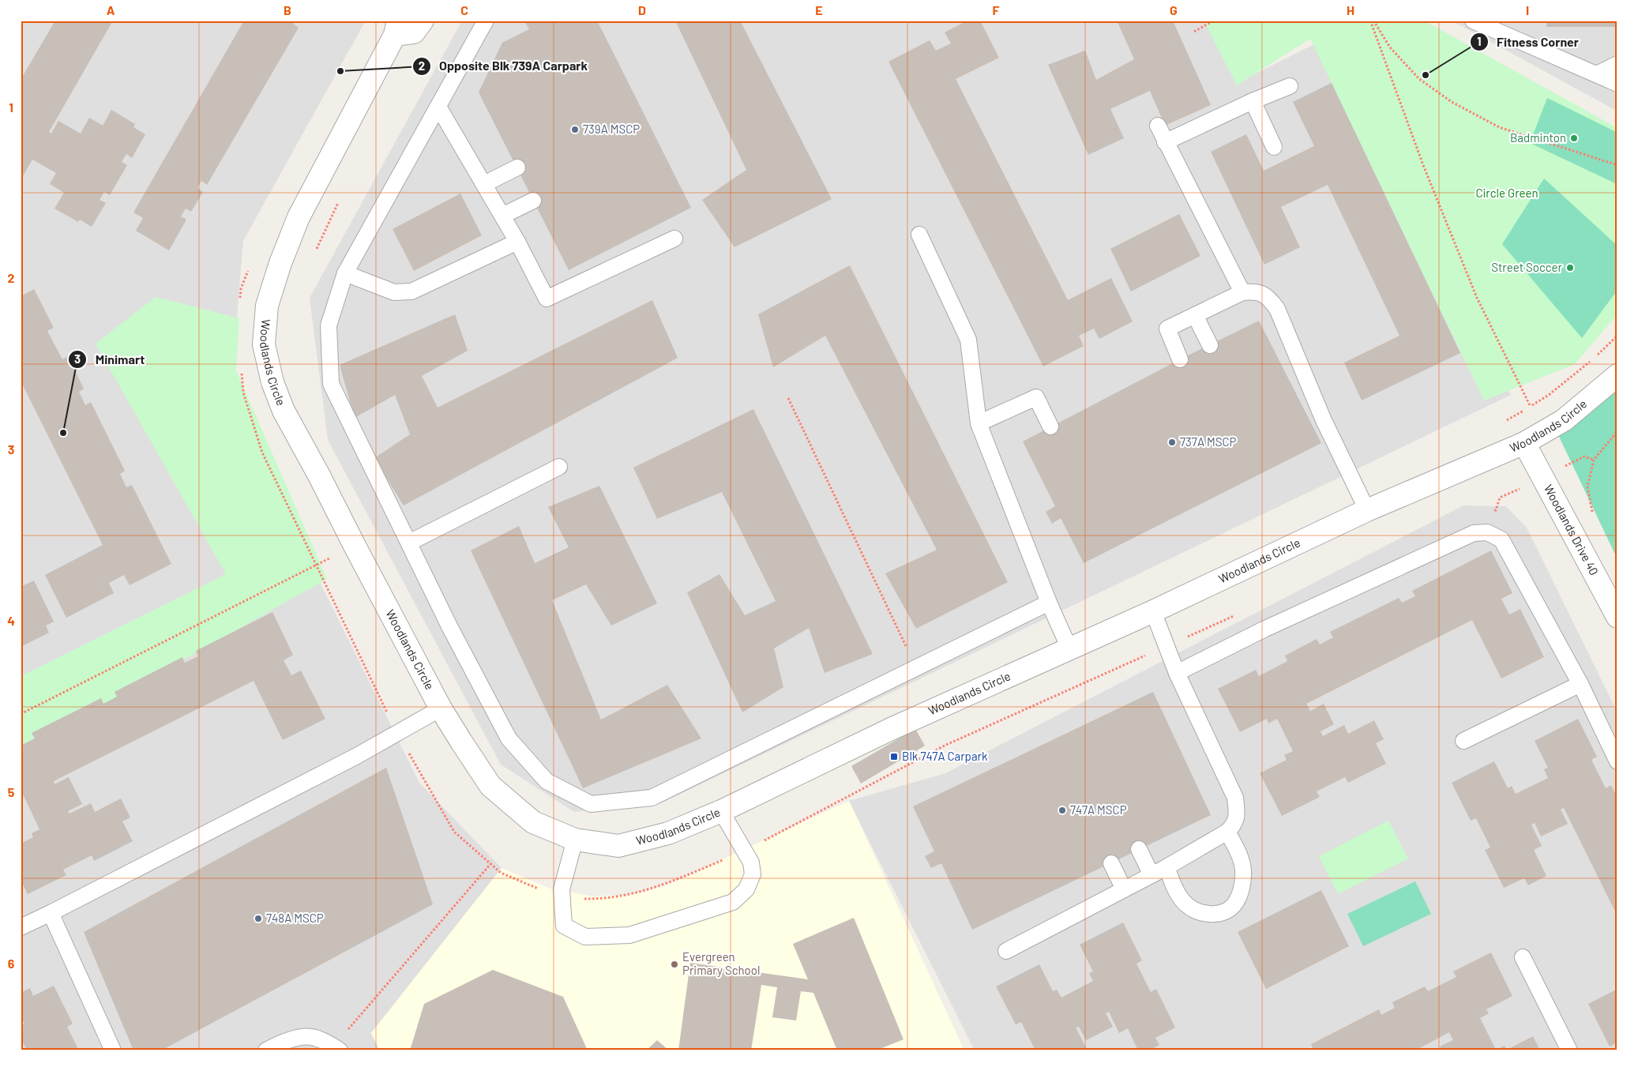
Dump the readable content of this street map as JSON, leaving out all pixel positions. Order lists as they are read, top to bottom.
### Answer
{
  "streets": {
    "street": ["Woodlands Circle", "Woodlands Drive 40"]
  },
  "crossings": [
    ["Woodlands Circle", "Woodlands Drive 40"]
  ],
  "parks": ["Circle Green"],
  "places": {
    "other": [
      "Opposite Blk 739A Carpark",
      "Fitness Corner",
      "739A MSCP",
      "Badminton",
      "Street Soccer",
      "Minimart",
      "737A MSCP",
      "747A MSCP",
      "748A MSCP",
      "Evergreen Primary School"
    ],
    "transit": ["Blk 747A Carpark"]
  },
  "grid": {
    "columns": [
      "A",
      "B",
      "C",
      "D",
      "E",
      "F",
      "G",
      "H",
      "I"
    ],
    "rows": [
      "1",
      "2",
      "3",
      "4",
      "5",
      "6"
    ]
  }
}
